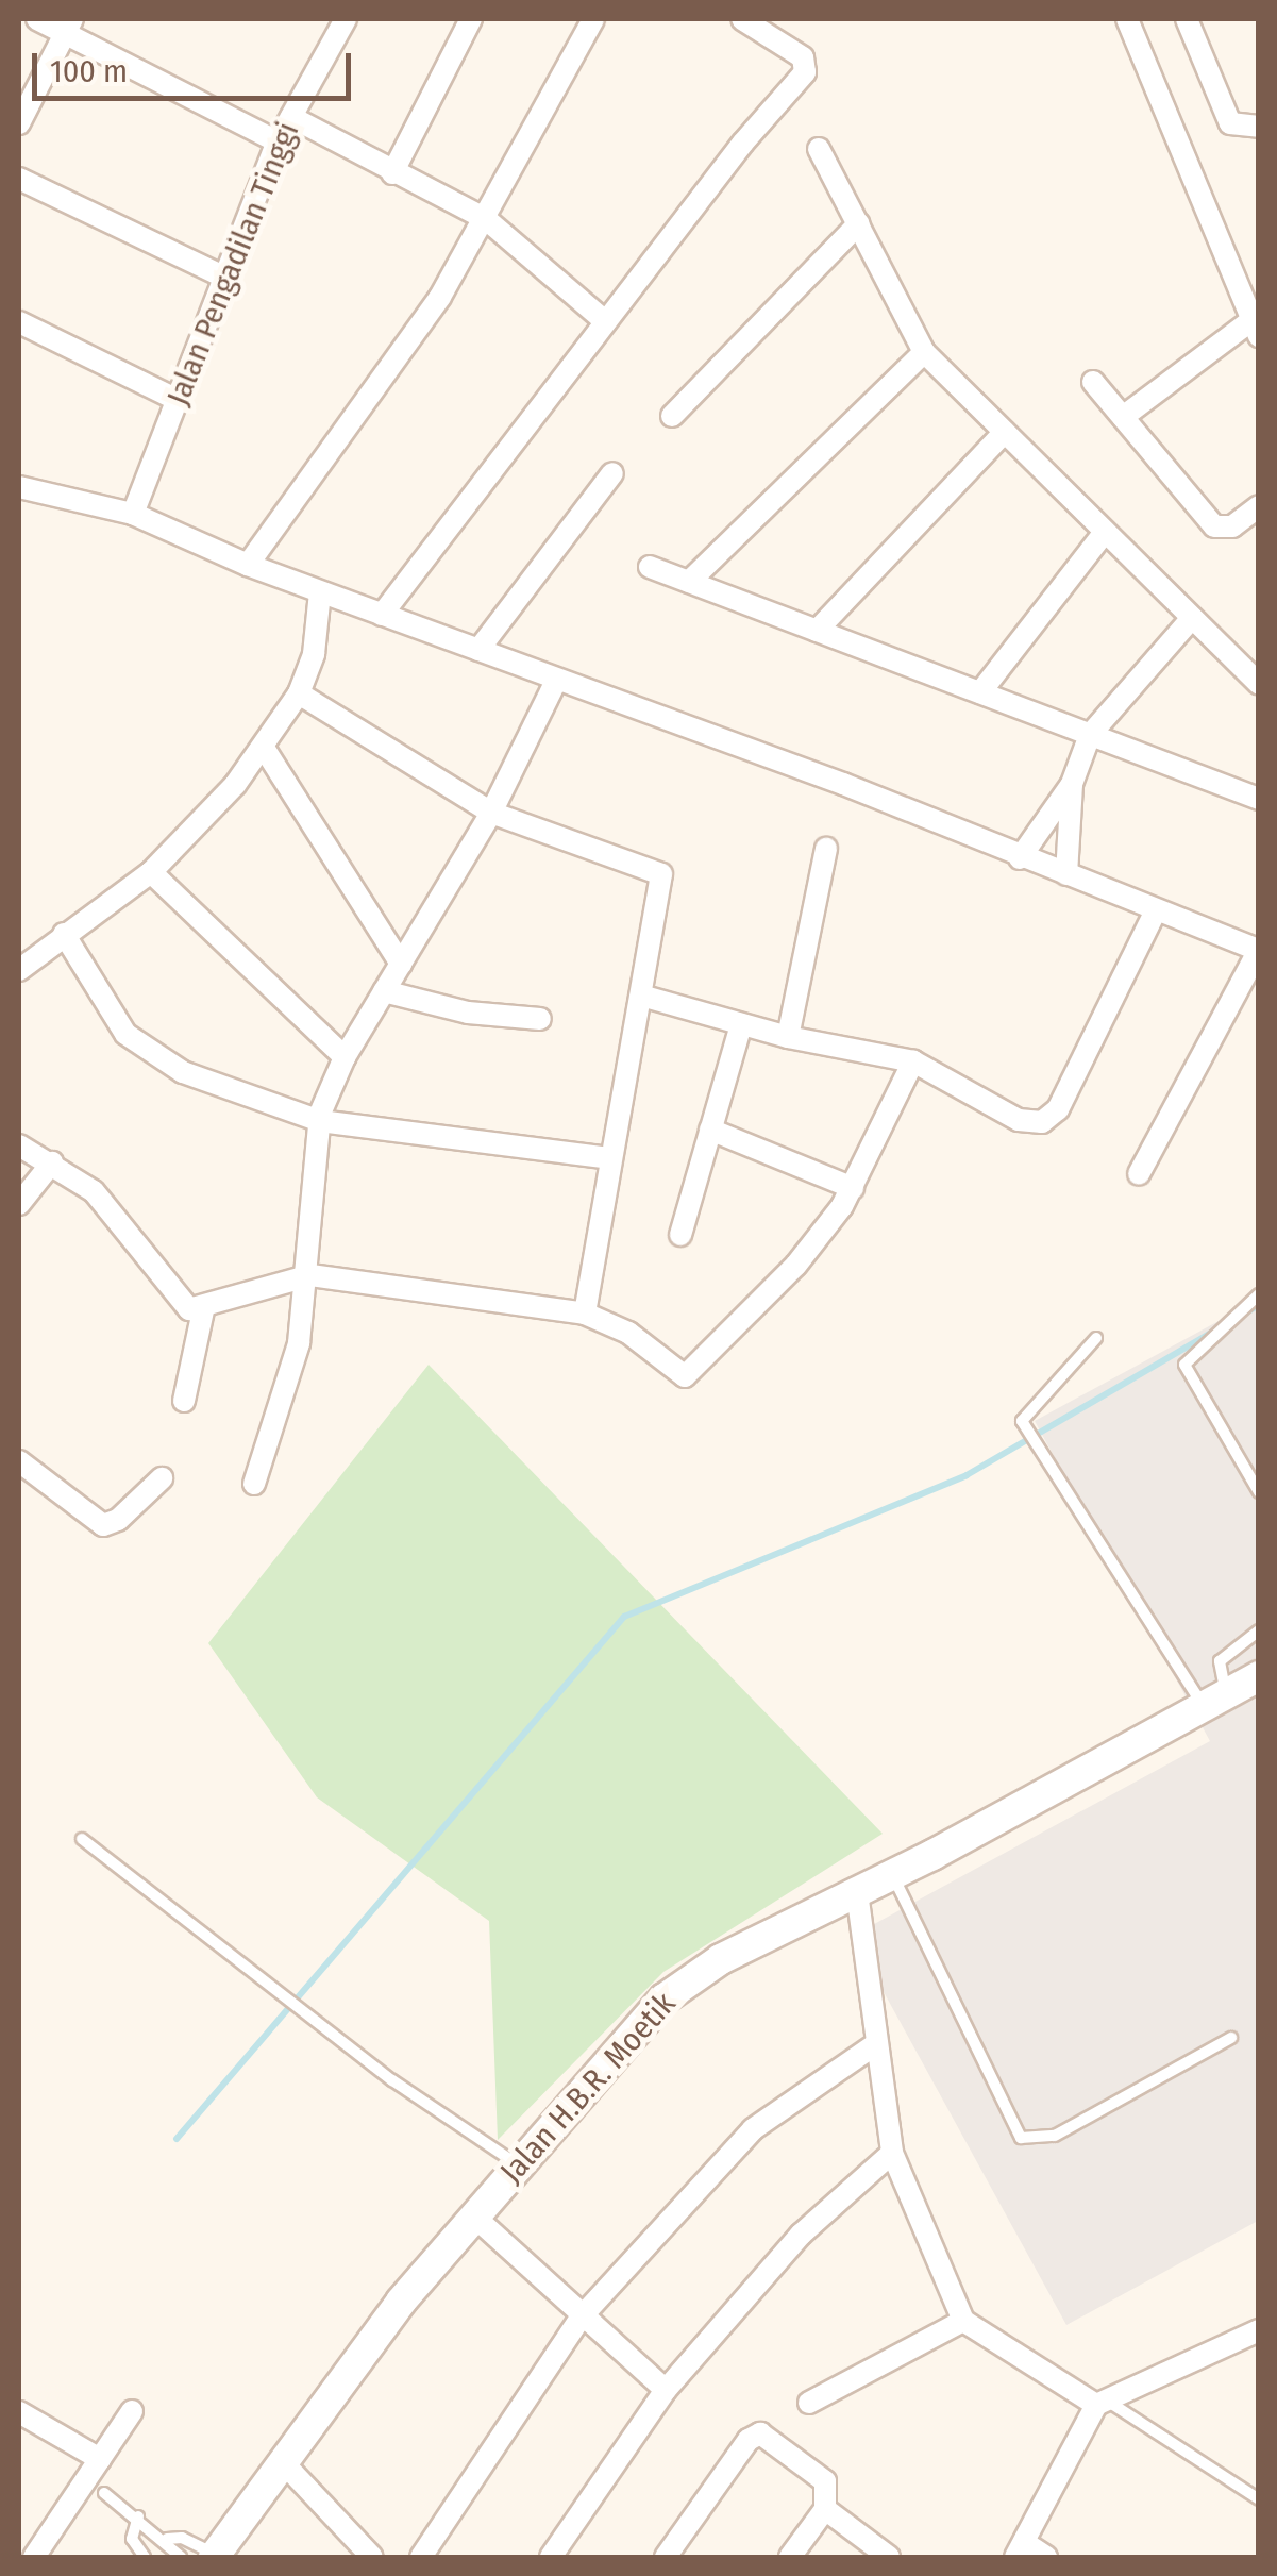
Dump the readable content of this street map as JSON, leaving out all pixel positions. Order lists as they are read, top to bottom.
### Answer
{
  "streets": {
    "street": ["Jalan Pengadilan Tinggi", "Jalan H.B.R. Moetik"]
  },
  "scale_bar": "100 m"
}
